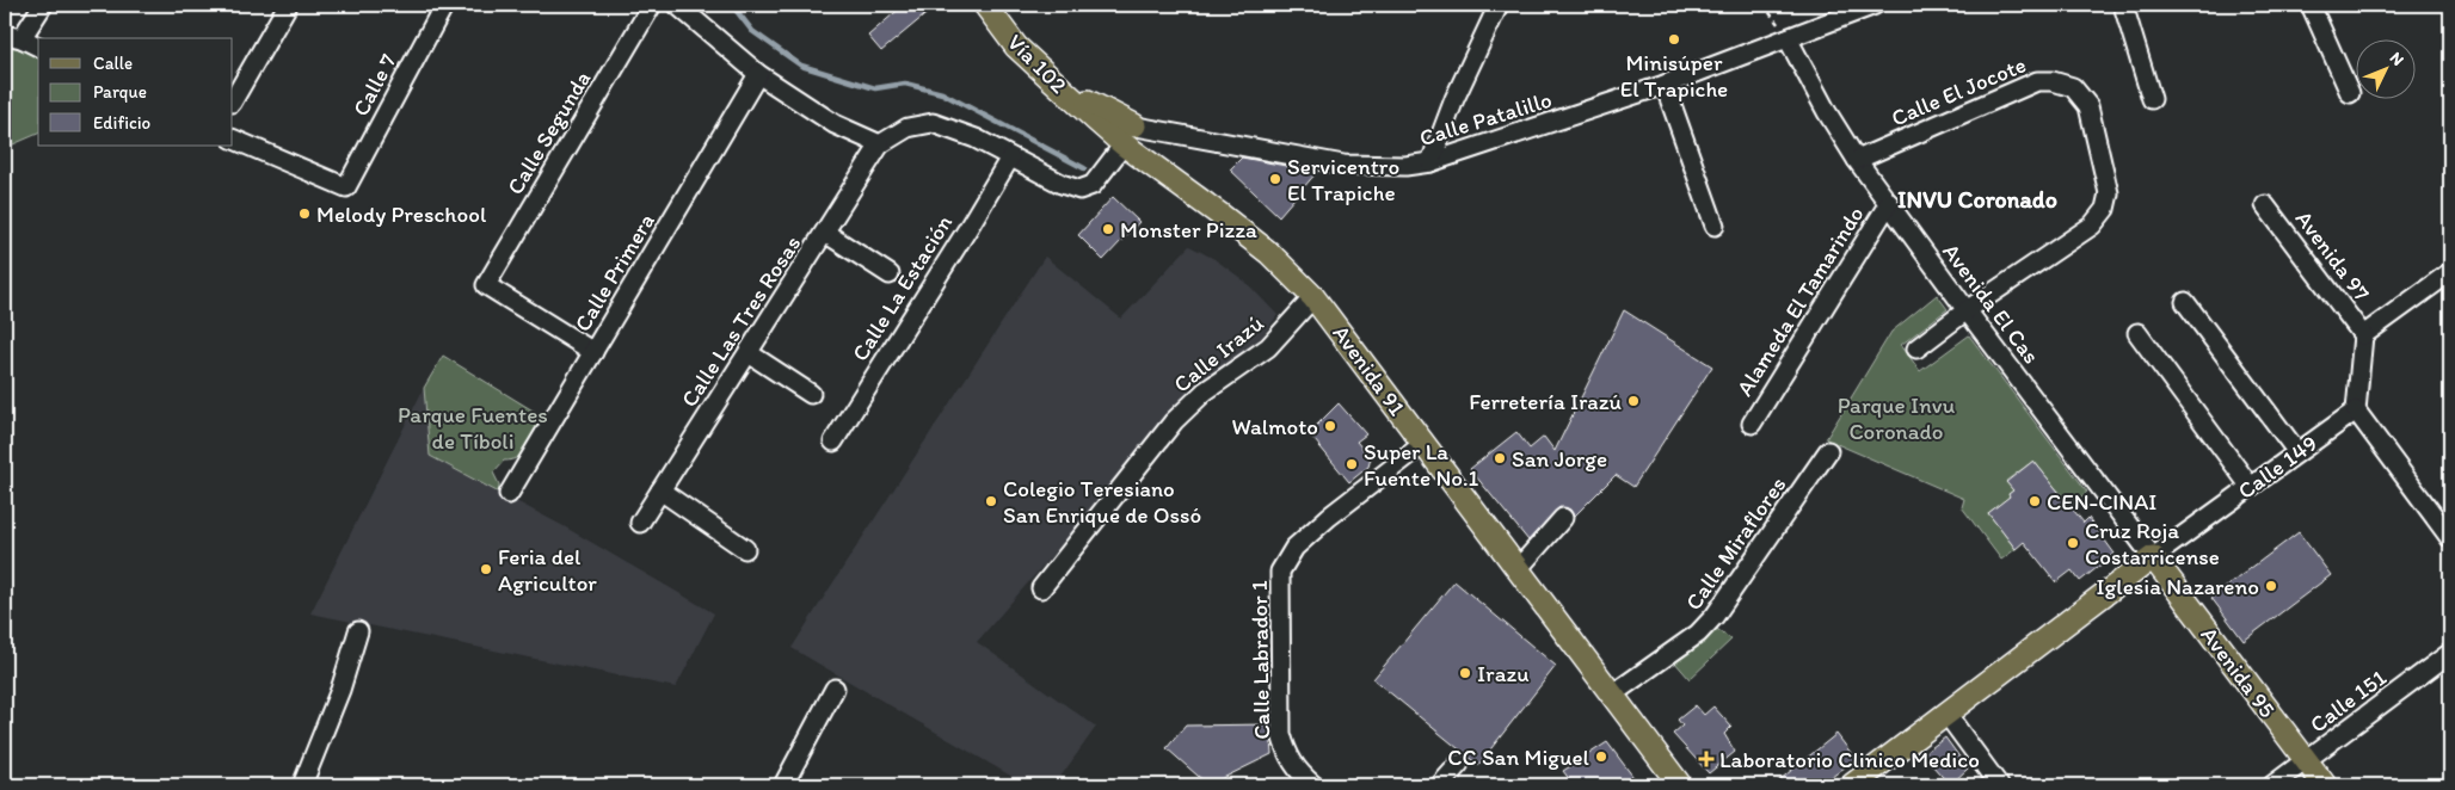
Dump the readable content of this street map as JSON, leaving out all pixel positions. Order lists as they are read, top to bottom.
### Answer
{
  "streets": {
    "main road": [
      "Vía 102",
      "Avenida 91",
      "Calle 149",
      "Avenida 95"
    ],
    "street": [
      "Calle 7",
      "Calle El Jocote",
      "Calle Patalillo",
      "Calle Segunda",
      "Avenida 97",
      "Calle Primera",
      "Calle La Estación",
      "Alameda El Tamarindo",
      "Avenida El Cas",
      "Calle Las Tres Rosas",
      "Calle Irazú",
      "Calle Miraflores",
      "Calle Labrador 1",
      "Calle 151"
    ]
  },
  "crossings": [
    ["Vía 102", "Avenida 91"],
    ["Calle El Jocote", "Avenida El Cas"],
    ["Calle Patalillo", "Avenida El Cas"],
    ["Calle Patalillo", "Avenida 91"],
    ["Calle Segunda", "Calle Primera"],
    ["Alameda El Tamarindo", "Avenida El Cas"],
    ["Avenida El Cas", "Calle 149"],
    ["Avenida El Cas", "Avenida 95"],
    ["Calle Irazú", "Avenida 91"],
    ["Avenida 91", "Calle Miraflores"],
    ["Avenida 91", "Calle Labrador 1"],
    ["Calle 149", "Avenida 95"],
    ["Avenida 95", "Calle 151"]
  ],
  "districts": ["INVU Coronado"],
  "parks": ["Parque Invu Coronado", "Parque Fuentes de Tíboli"],
  "places": {
    "other": [
      "Minisúper El Trapiche",
      "Servicentro El Trapiche",
      "Melody Preschool",
      "Monster Pizza",
      "Ferretería Irazú",
      "Walmoto",
      "San Jorge",
      "Super La Fuente No.1",
      "Colegio Teresiano San Enrique de Ossó",
      "CEN-CINAI",
      "Cruz Roja Costarricense",
      "Feria del Agricultor",
      "Iglesia Nazareno",
      "Irazu",
      "CC San Miguel"
    ],
    "health": ["Laboratorio Clinico Medico"]
  },
  "legend": ["Calle", "Parque", "Edificio"],
  "north": "top right"
}
